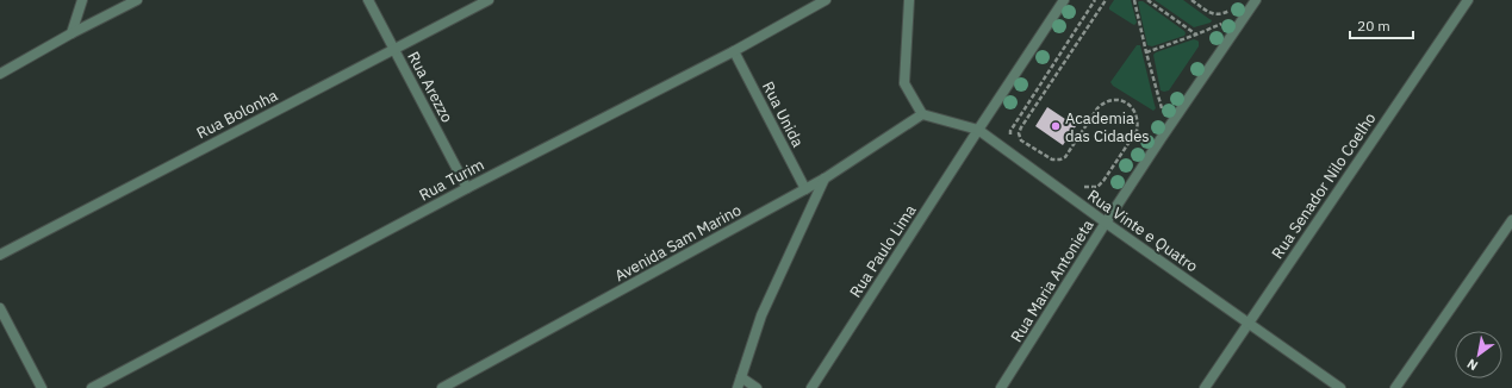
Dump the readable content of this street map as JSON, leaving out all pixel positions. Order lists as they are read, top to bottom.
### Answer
{
  "streets": {
    "street": [
      "Rua Arezzo",
      "Rua Bolonha",
      "Rua Unida",
      "Rua Turim",
      "Rua Senador Nilo Coelho",
      "Rua Vinte e Quatro",
      "Avenida Sam Marino",
      "Rua Paulo Lima",
      "Rua Maria Antonieta"
    ]
  },
  "crossings": [
    ["Rua Arezzo", "Rua Bolonha"],
    ["Rua Arezzo", "Rua Turim"],
    ["Rua Unida", "Rua Turim"],
    ["Rua Unida", "Avenida Sam Marino"],
    ["Rua Senador Nilo Coelho", "Rua Vinte e Quatro"],
    ["Rua Vinte e Quatro", "Avenida Sam Marino"],
    ["Rua Vinte e Quatro", "Rua Paulo Lima"],
    ["Rua Vinte e Quatro", "Rua Maria Antonieta"]
  ],
  "places": ["Academia das Cidades"],
  "scale_bar": "20 m",
  "north": "bottom left"
}
